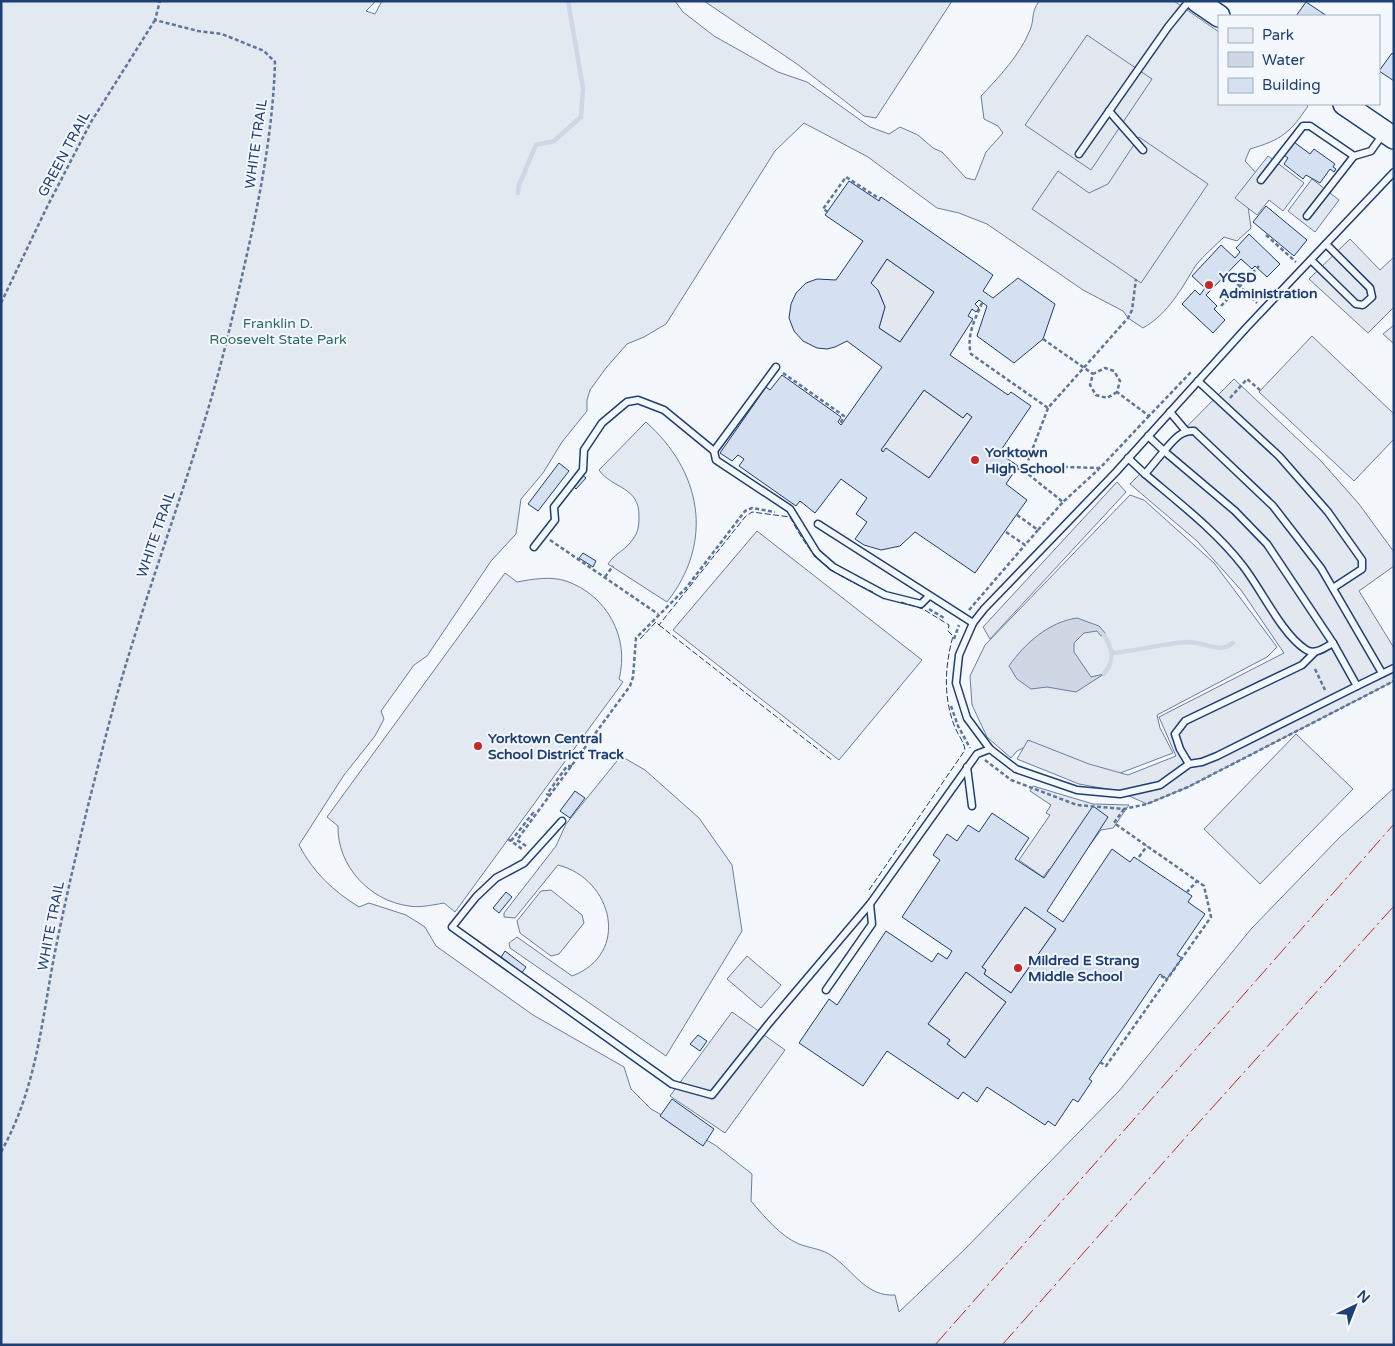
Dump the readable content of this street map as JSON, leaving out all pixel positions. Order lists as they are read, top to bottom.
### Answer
{
  "streets": {
    "path": ["WHITE TRAIL", "GREEN TRAIL"]
  },
  "crossings": [
    ["WHITE TRAIL", "GREEN TRAIL"]
  ],
  "parks": ["Franklin D. Roosevelt State Park"],
  "places": [
    "YCSD Administration",
    "Yorktown High School",
    "Yorktown Central School District Track",
    "Mildred E Strang Middle School"
  ],
  "legend": ["Park", "Water", "Building"],
  "north": "top right"
}
